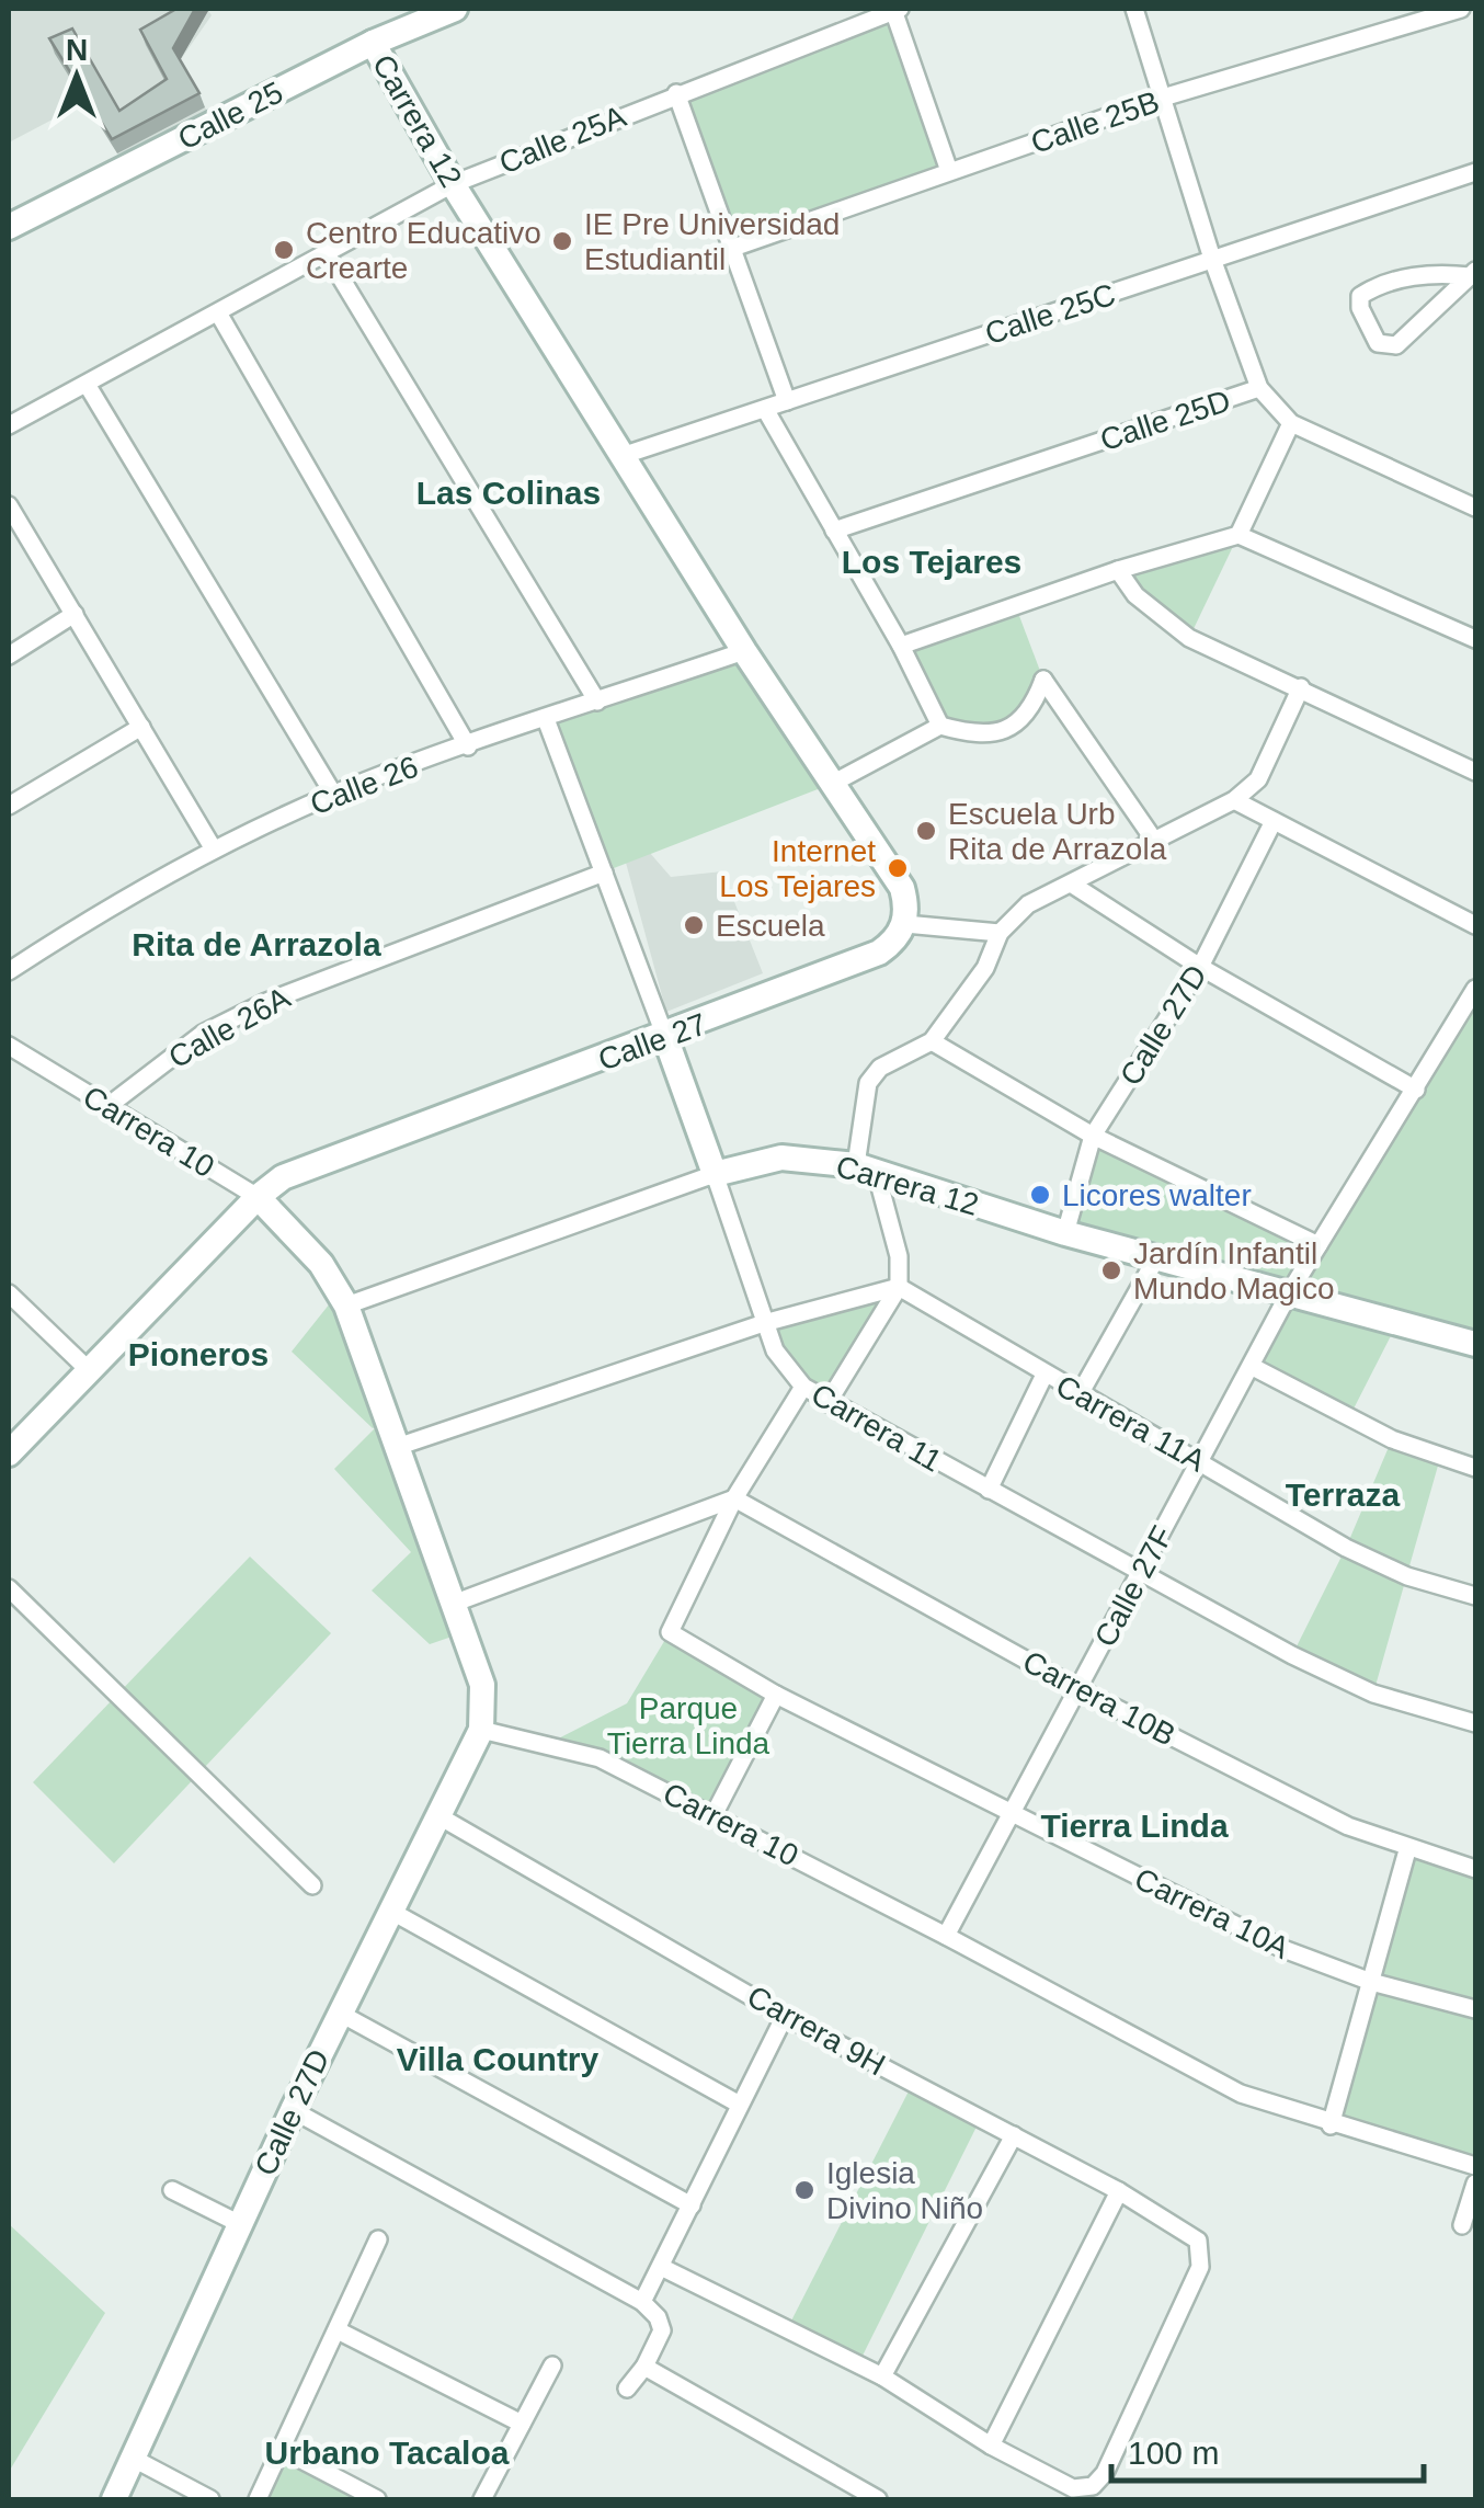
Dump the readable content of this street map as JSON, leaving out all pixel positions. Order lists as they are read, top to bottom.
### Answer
{
  "streets": {
    "street": [
      "Calle 25",
      "Carrera 12",
      "Calle 25B",
      "Calle 25A",
      "Calle 25C",
      "Calle 25D",
      "Calle 26",
      "Calle 27D",
      "Calle 26A",
      "Calle 27",
      "Carrera 10",
      "Carrera 11A",
      "Carrera 11",
      "Calle 27F",
      "Carrera 10B",
      "Carrera 10A",
      "Carrera 9H"
    ]
  },
  "crossings": [
    ["Calle 25", "Carrera 12"],
    ["Carrera 12", "Calle 25A"],
    ["Carrera 12", "Calle 25C"],
    ["Carrera 12", "Calle 26"],
    ["Carrera 12", "Calle 27D"],
    ["Carrera 12", "Calle 27"],
    ["Carrera 12", "Carrera 10"],
    ["Carrera 12", "Carrera 11"],
    ["Carrera 12", "Calle 27F"],
    ["Calle 26", "Carrera 11"],
    ["Calle 27D", "Carrera 10"],
    ["Calle 27D", "Carrera 9H"],
    ["Calle 26A", "Carrera 10"],
    ["Calle 26A", "Carrera 11"],
    ["Calle 27", "Carrera 10"],
    ["Calle 27", "Carrera 11"],
    ["Carrera 10", "Calle 27F"],
    ["Carrera 11A", "Calle 27F"],
    ["Carrera 11", "Calle 27F"],
    ["Calle 27F", "Carrera 10B"],
    ["Calle 27F", "Carrera 10A"],
    ["Carrera 10B", "Carrera 10A"]
  ],
  "districts": [
    "Las Colinas",
    "Los Tejares",
    "Rita de Arrazola",
    "Pioneros",
    "Terraza",
    "Tierra Linda",
    "Villa Country",
    "Urbano Tacaloa"
  ],
  "parks": ["Parque Tierra Linda"],
  "places": [
    "IE Pre Universidad Estudiantil",
    "Centro Educativo Crearte",
    "Escuela Urb Rita de Arrazola",
    "Internet Los Tejares",
    "Escuela",
    "Licores walter",
    "Jardín Infantil Mundo Magico",
    "Iglesia Divino Niño"
  ],
  "scale_bar": "100 m",
  "north": "top"
}
